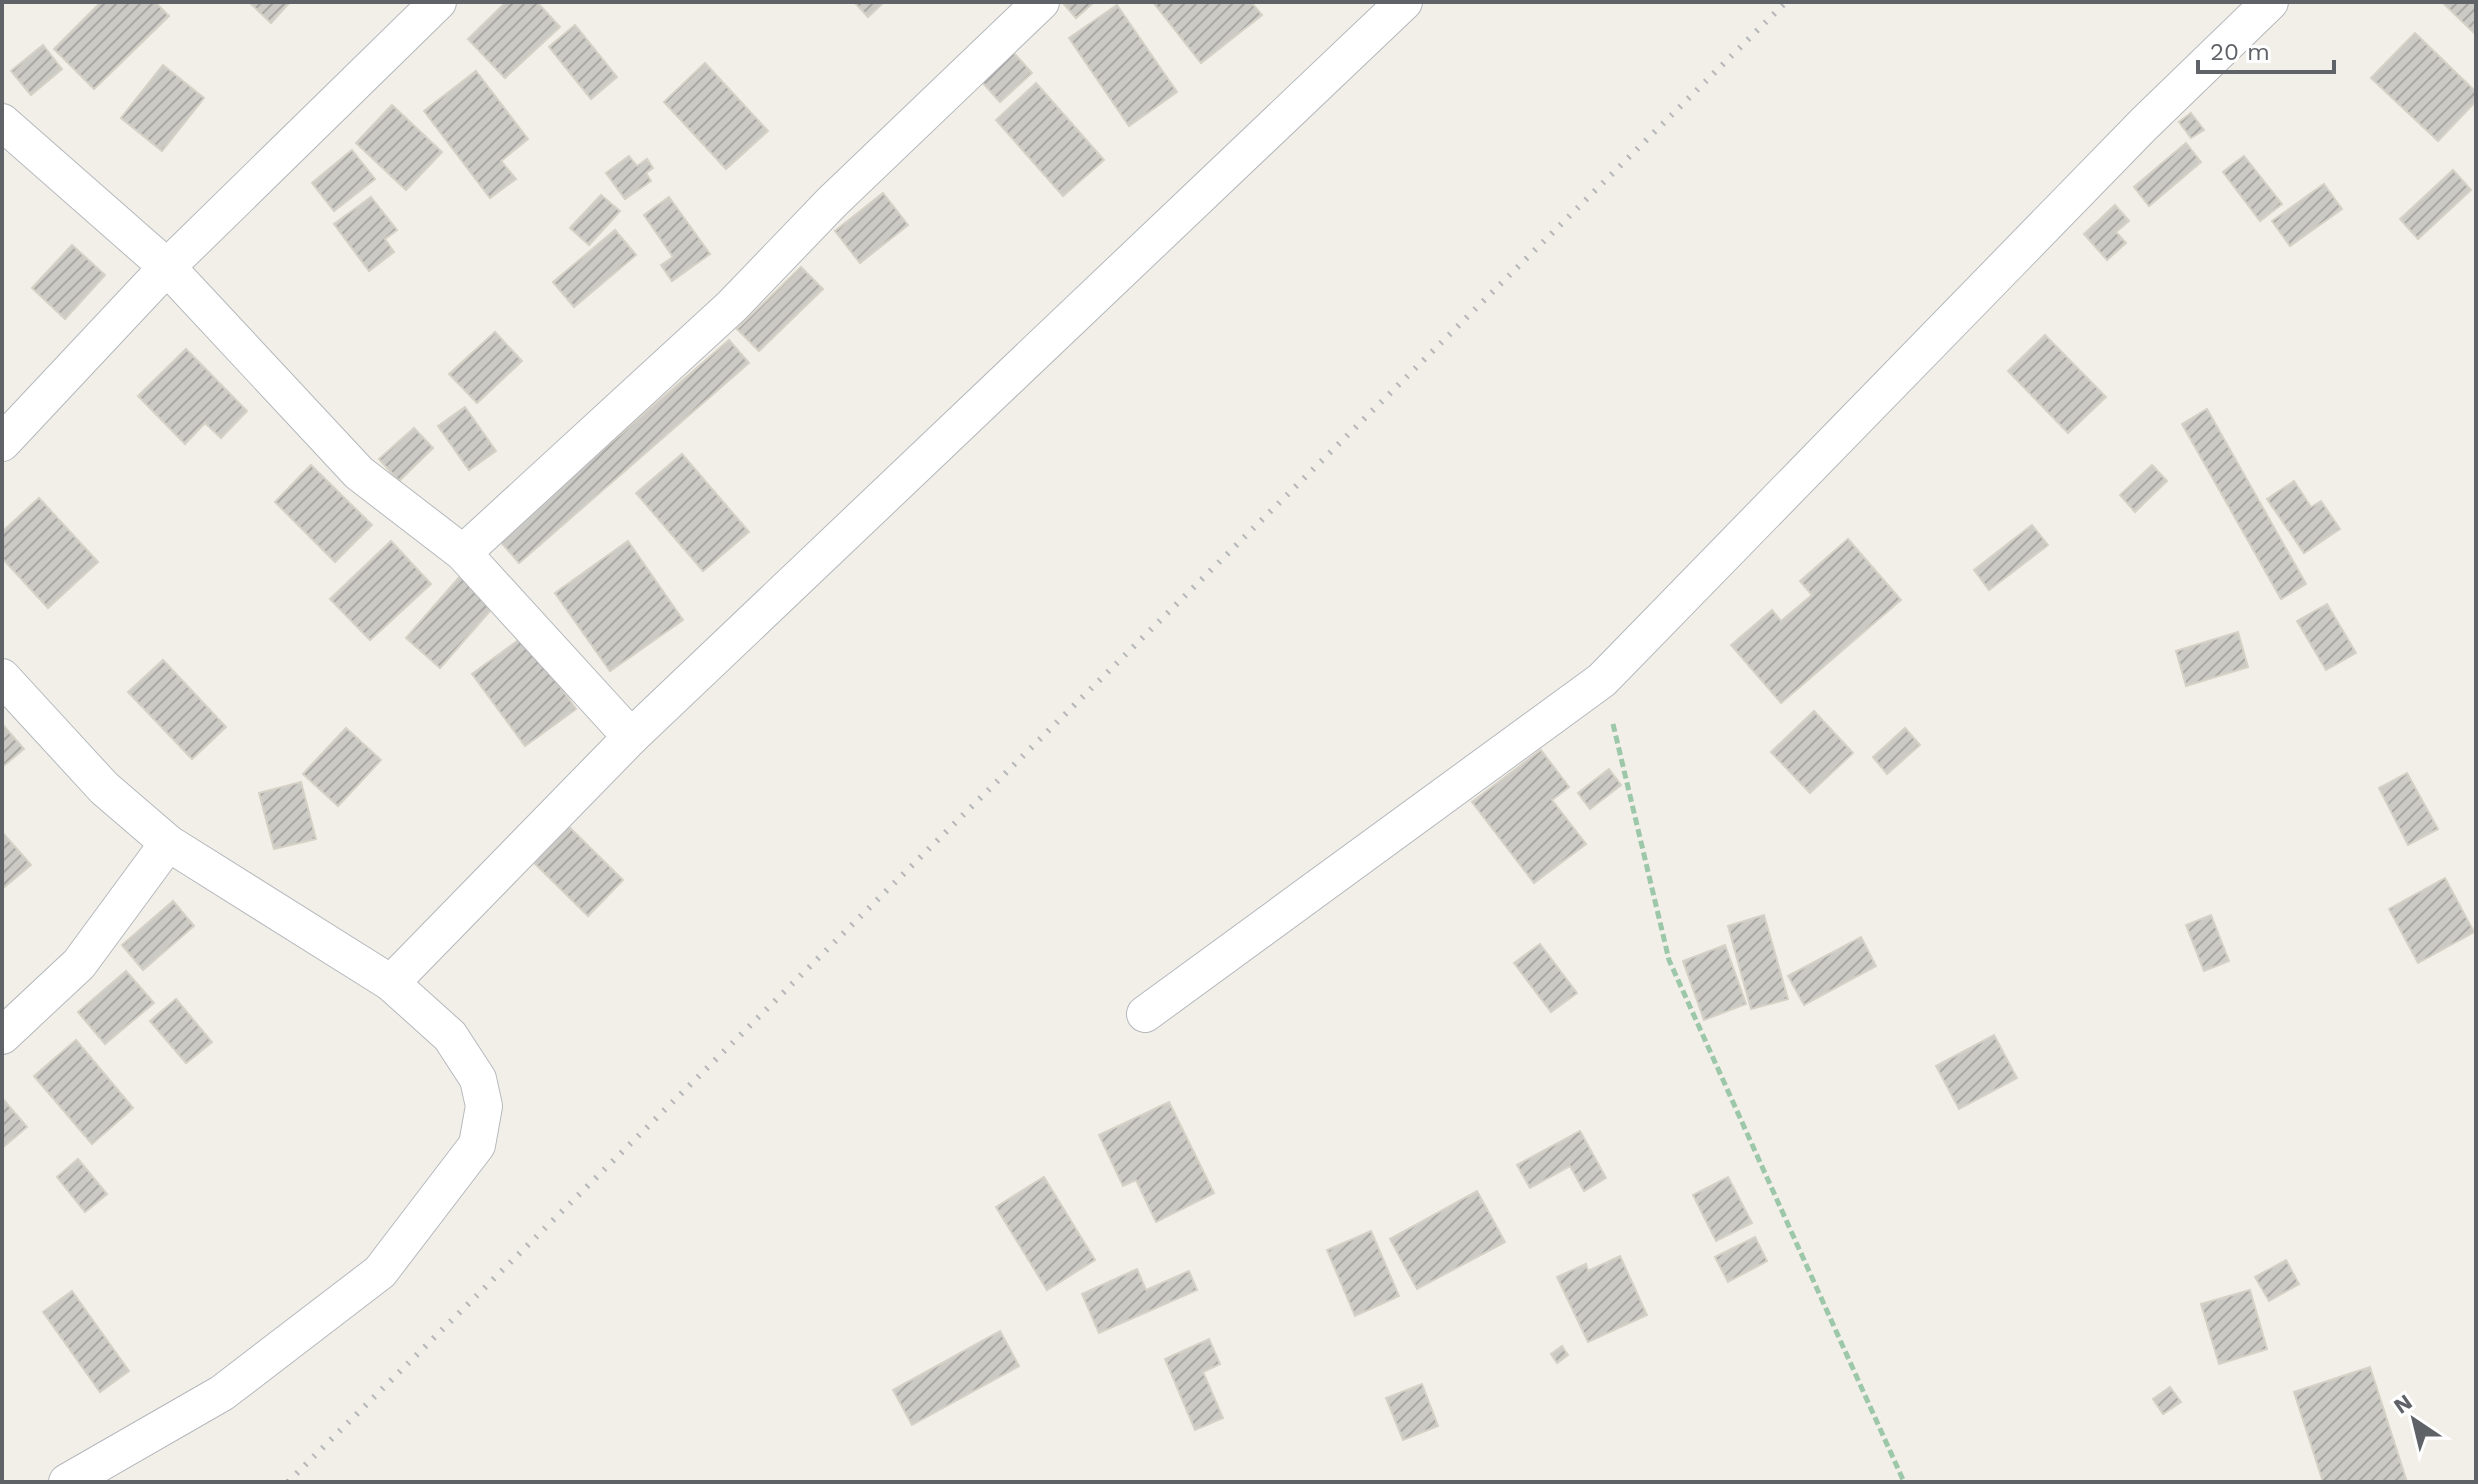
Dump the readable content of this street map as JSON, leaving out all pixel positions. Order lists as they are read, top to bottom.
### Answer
{
  "scale_bar": "20 m",
  "north": "top left"
}
